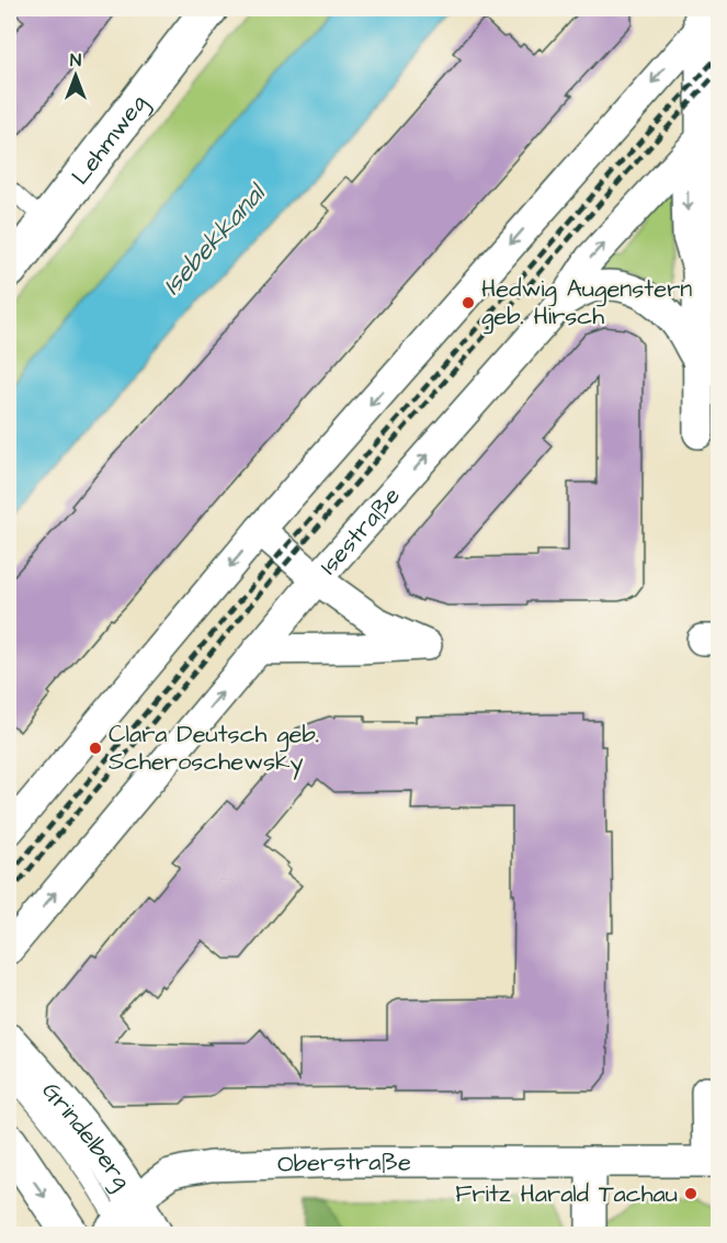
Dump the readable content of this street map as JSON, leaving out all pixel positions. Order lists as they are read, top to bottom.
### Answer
{
  "streets": {
    "main road": ["Lehmweg", "Grindelberg"],
    "street": ["Isestraße", "Oberstraße"]
  },
  "crossings": [
    ["Grindelberg", "Oberstraße"]
  ],
  "water": ["Isebekkanal"],
  "places": ["Hedwig Augenstern geb. Hirsch", "Clara Deutsch geb. Scheroschewsky", "Fritz Harald Tachau"],
  "north": "top"
}
